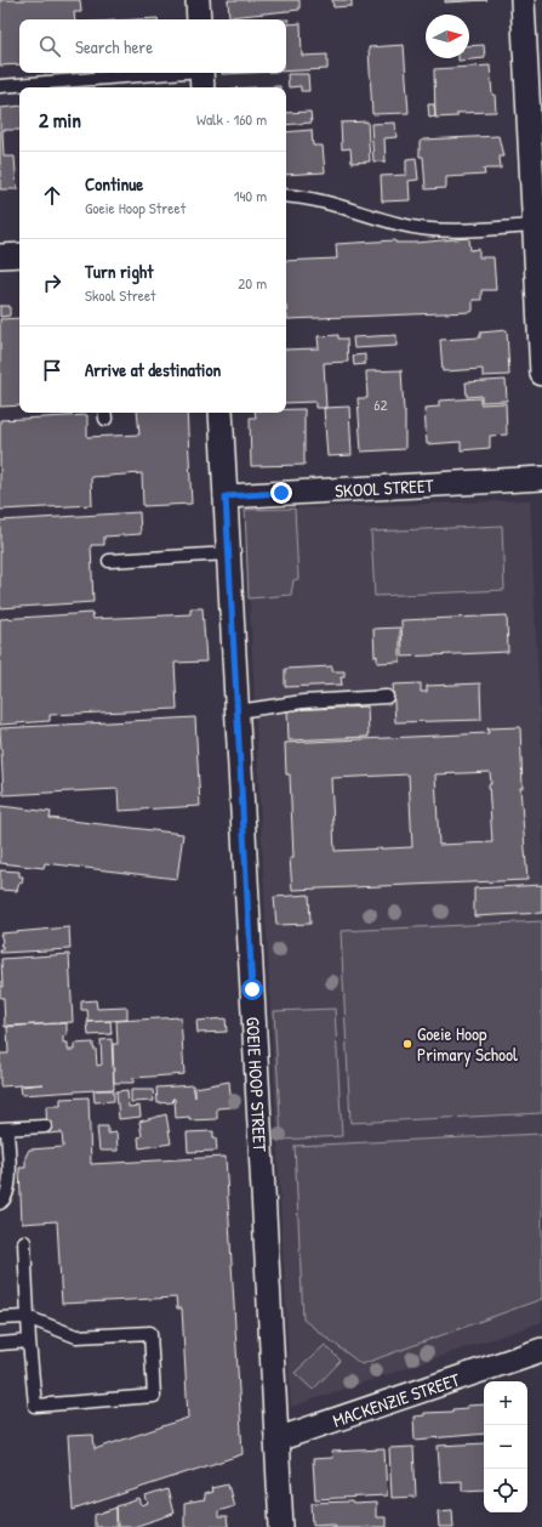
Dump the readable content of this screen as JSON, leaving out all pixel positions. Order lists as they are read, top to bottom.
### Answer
{
  "streets": {
    "street": ["SKOOL STREET", "GOEIE HOOP STREET", "MACKENZIE STREET"]
  },
  "crossings": [
    ["SKOOL STREET", "GOEIE HOOP STREET"],
    ["GOEIE HOOP STREET", "MACKENZIE STREET"]
  ],
  "places": ["Goeie Hoop Primary School"],
  "house_numbers": ["62"],
  "north": "right",
  "page": {
    "search": "Search here",
    "heading": ["2 min", "Walk · 160 m"],
    "list": [
      ["Continue", "Goeie Hoop Street", "140 m"],
      ["Turn right", "Skool Street", "20 m"],
      "Arrive at destination"
    ],
    "map_buttons": ["+", "−"]
  }
}
